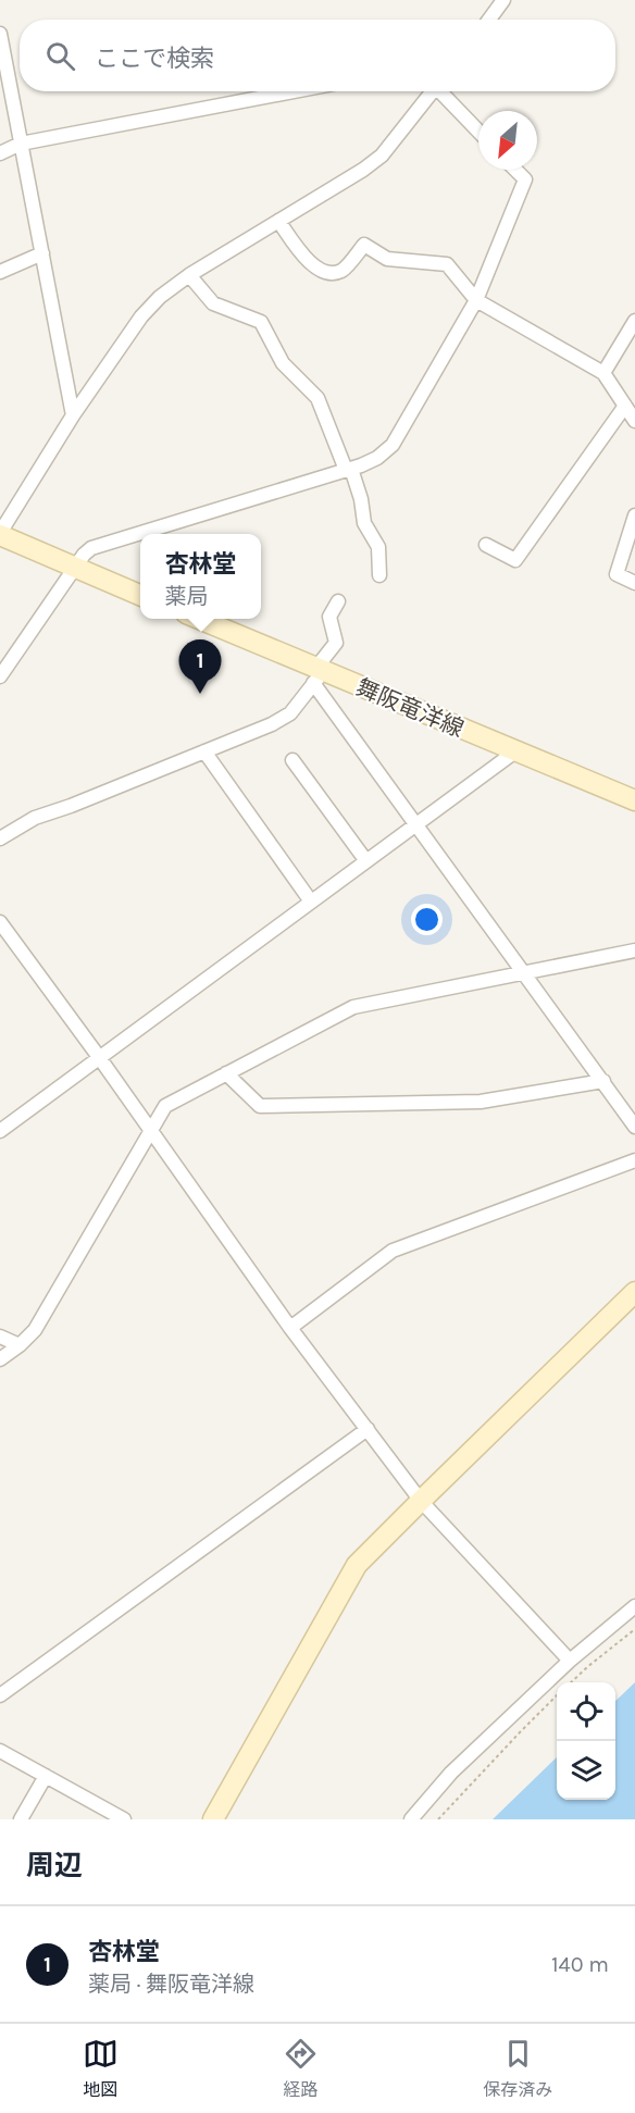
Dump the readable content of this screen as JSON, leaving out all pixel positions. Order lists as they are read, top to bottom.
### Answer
{
  "streets": {
    "street": ["舞阪竜洋線"]
  },
  "north": "bottom left",
  "page": {
    "search": "ここで検索",
    "popup": ["杏林堂", "薬局"],
    "pins": "1",
    "heading": "周辺",
    "list": [
      {
        "mark": "1",
        "name": "杏林堂",
        "note": "薬局 · 舞阪竜洋線",
        "value": "140 m"
      }
    ],
    "nav": ["地図", "経路", "保存済み"]
  }
}
